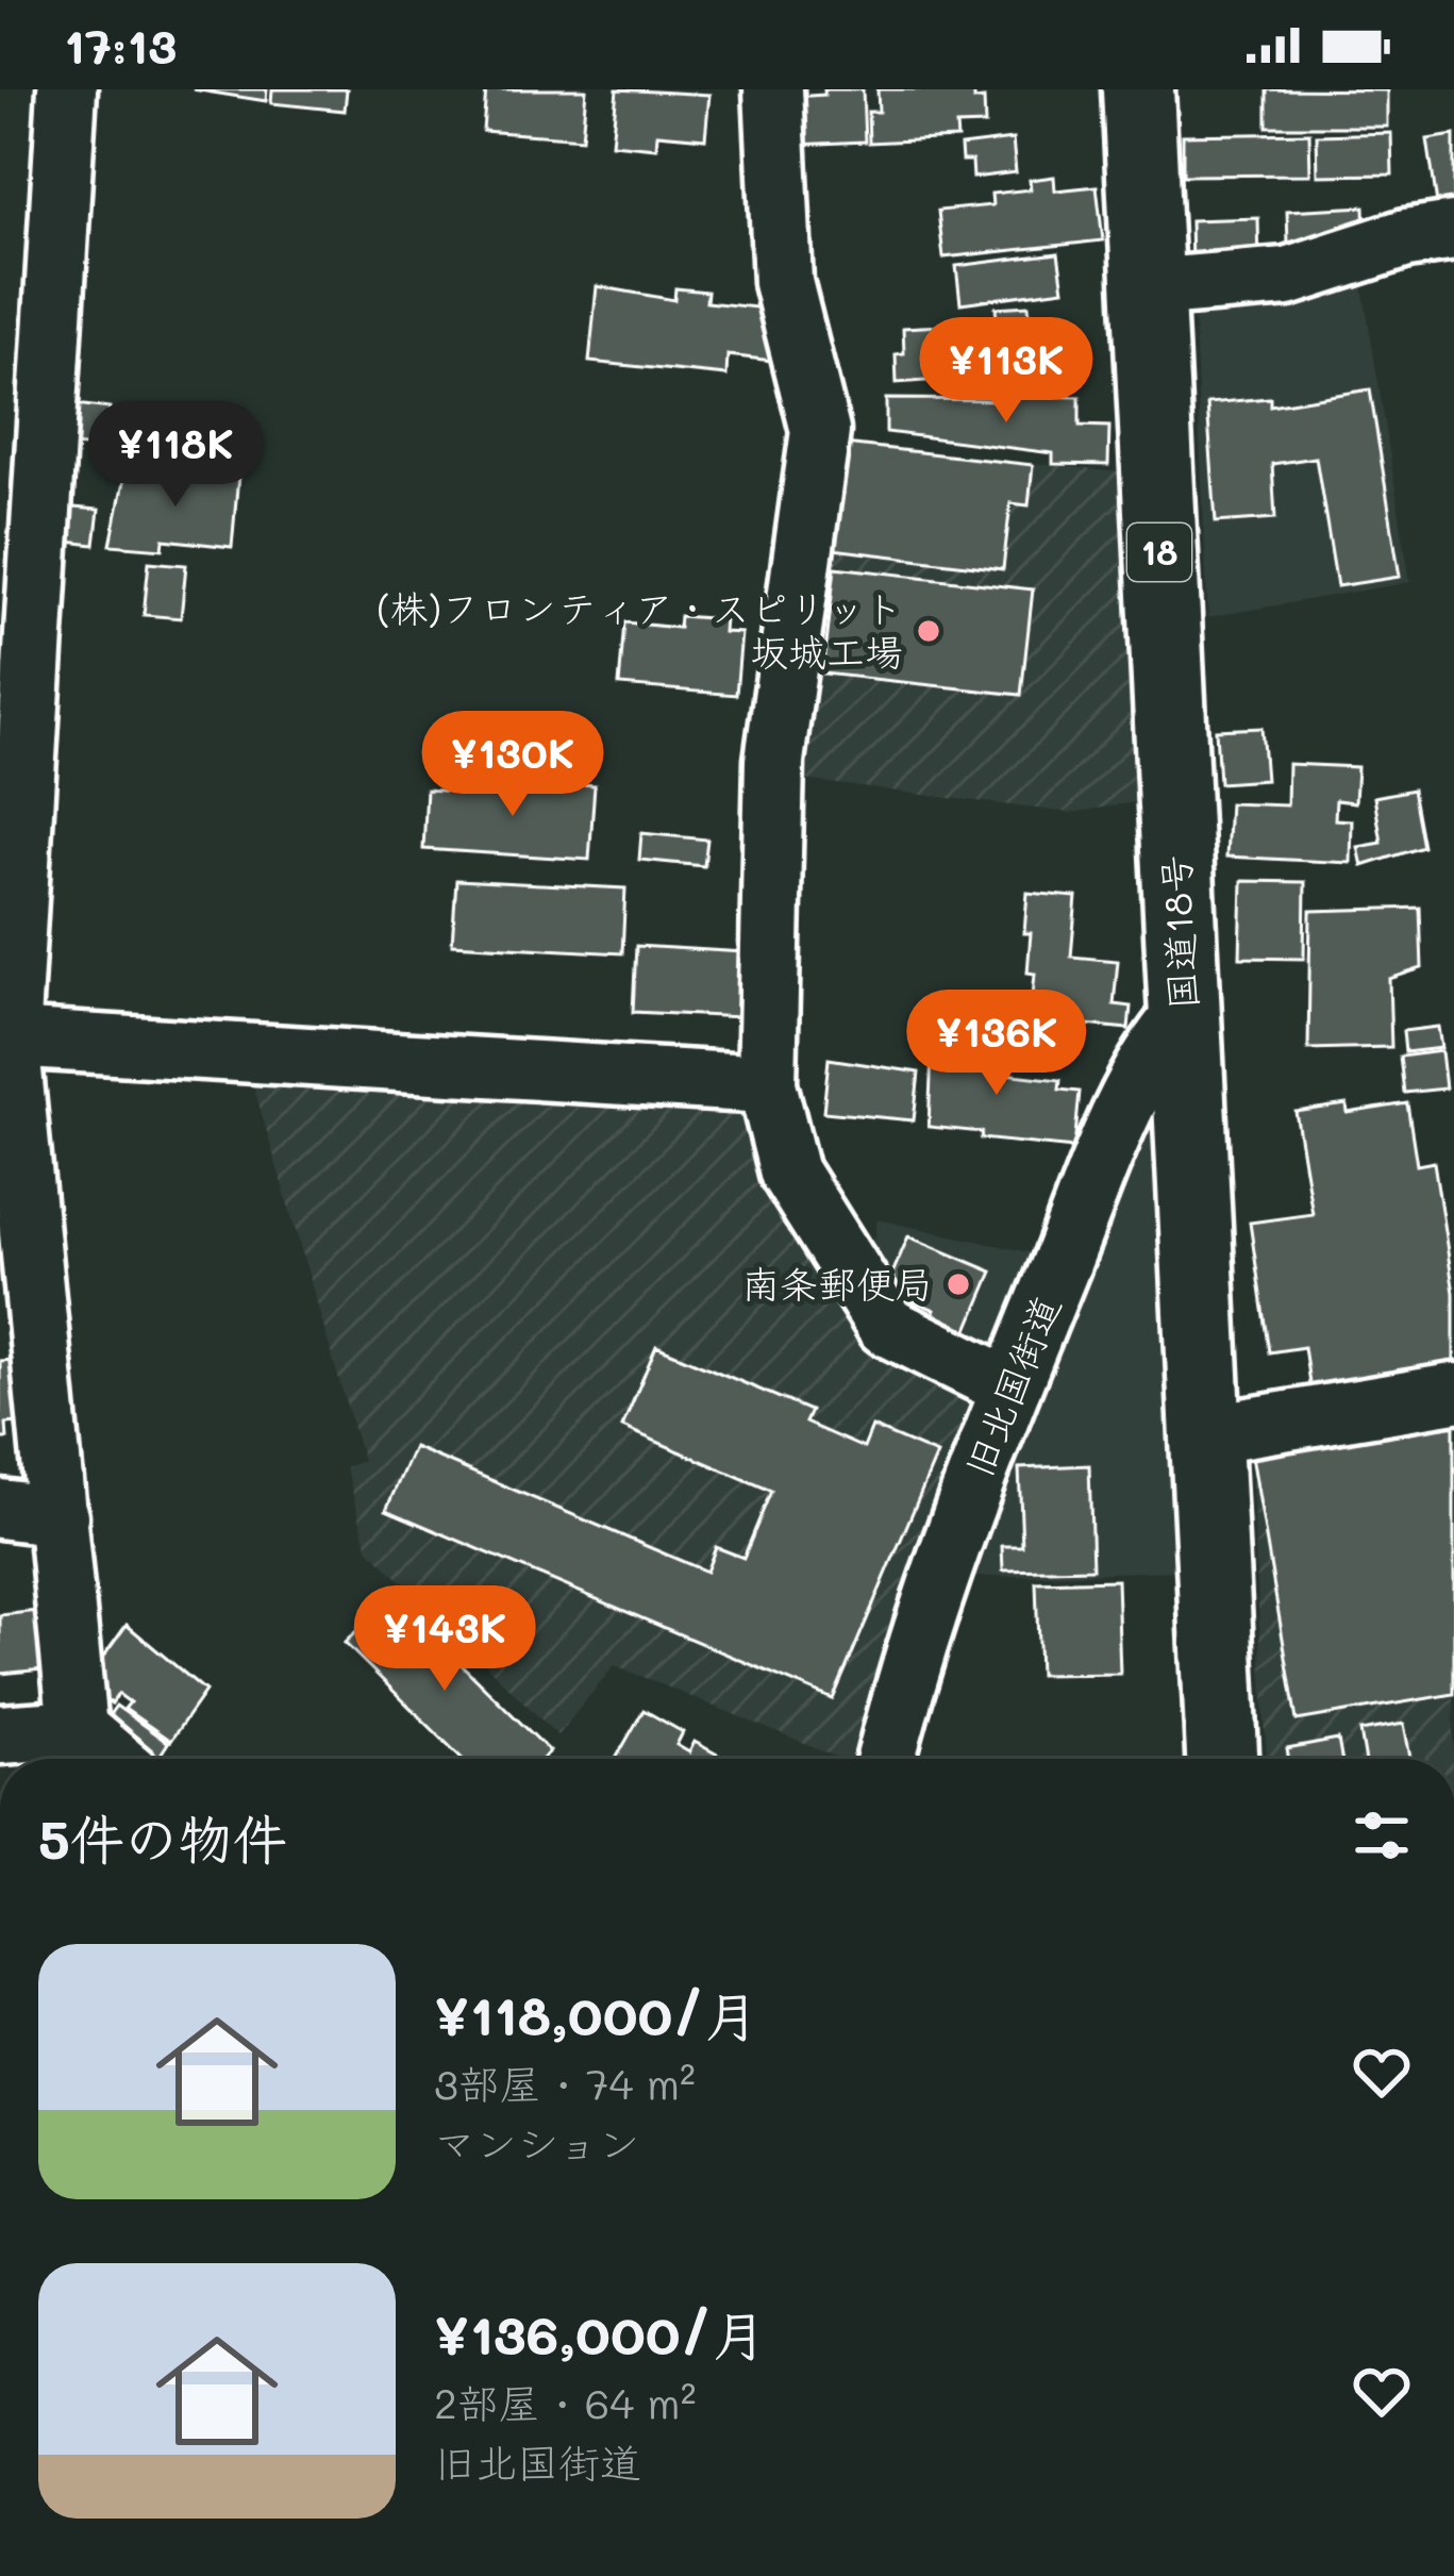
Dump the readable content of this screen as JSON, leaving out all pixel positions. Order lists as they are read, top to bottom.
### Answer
{
  "streets": {
    "highway": ["18", "国道18号"],
    "street": ["旧北国街道"]
  },
  "crossings": [
    ["国道18号", "旧北国街道"]
  ],
  "places": ["(株)フロンティア・スピリット 坂城工場", "南条郵便局"],
  "page": {
    "status": "17:13",
    "price": [
      "¥113K",
      "¥118K",
      "¥130K",
      "¥136K",
      "¥143K"
    ],
    "heading": "5件の物件",
    "list": [
      {
        "name": "¥118,000/月",
        "note": "3部屋 · 74 m² · マンション"
      },
      {
        "name": "¥136,000/月",
        "note": "2部屋 · 64 m² · 旧北国街道"
      }
    ]
  }
}
